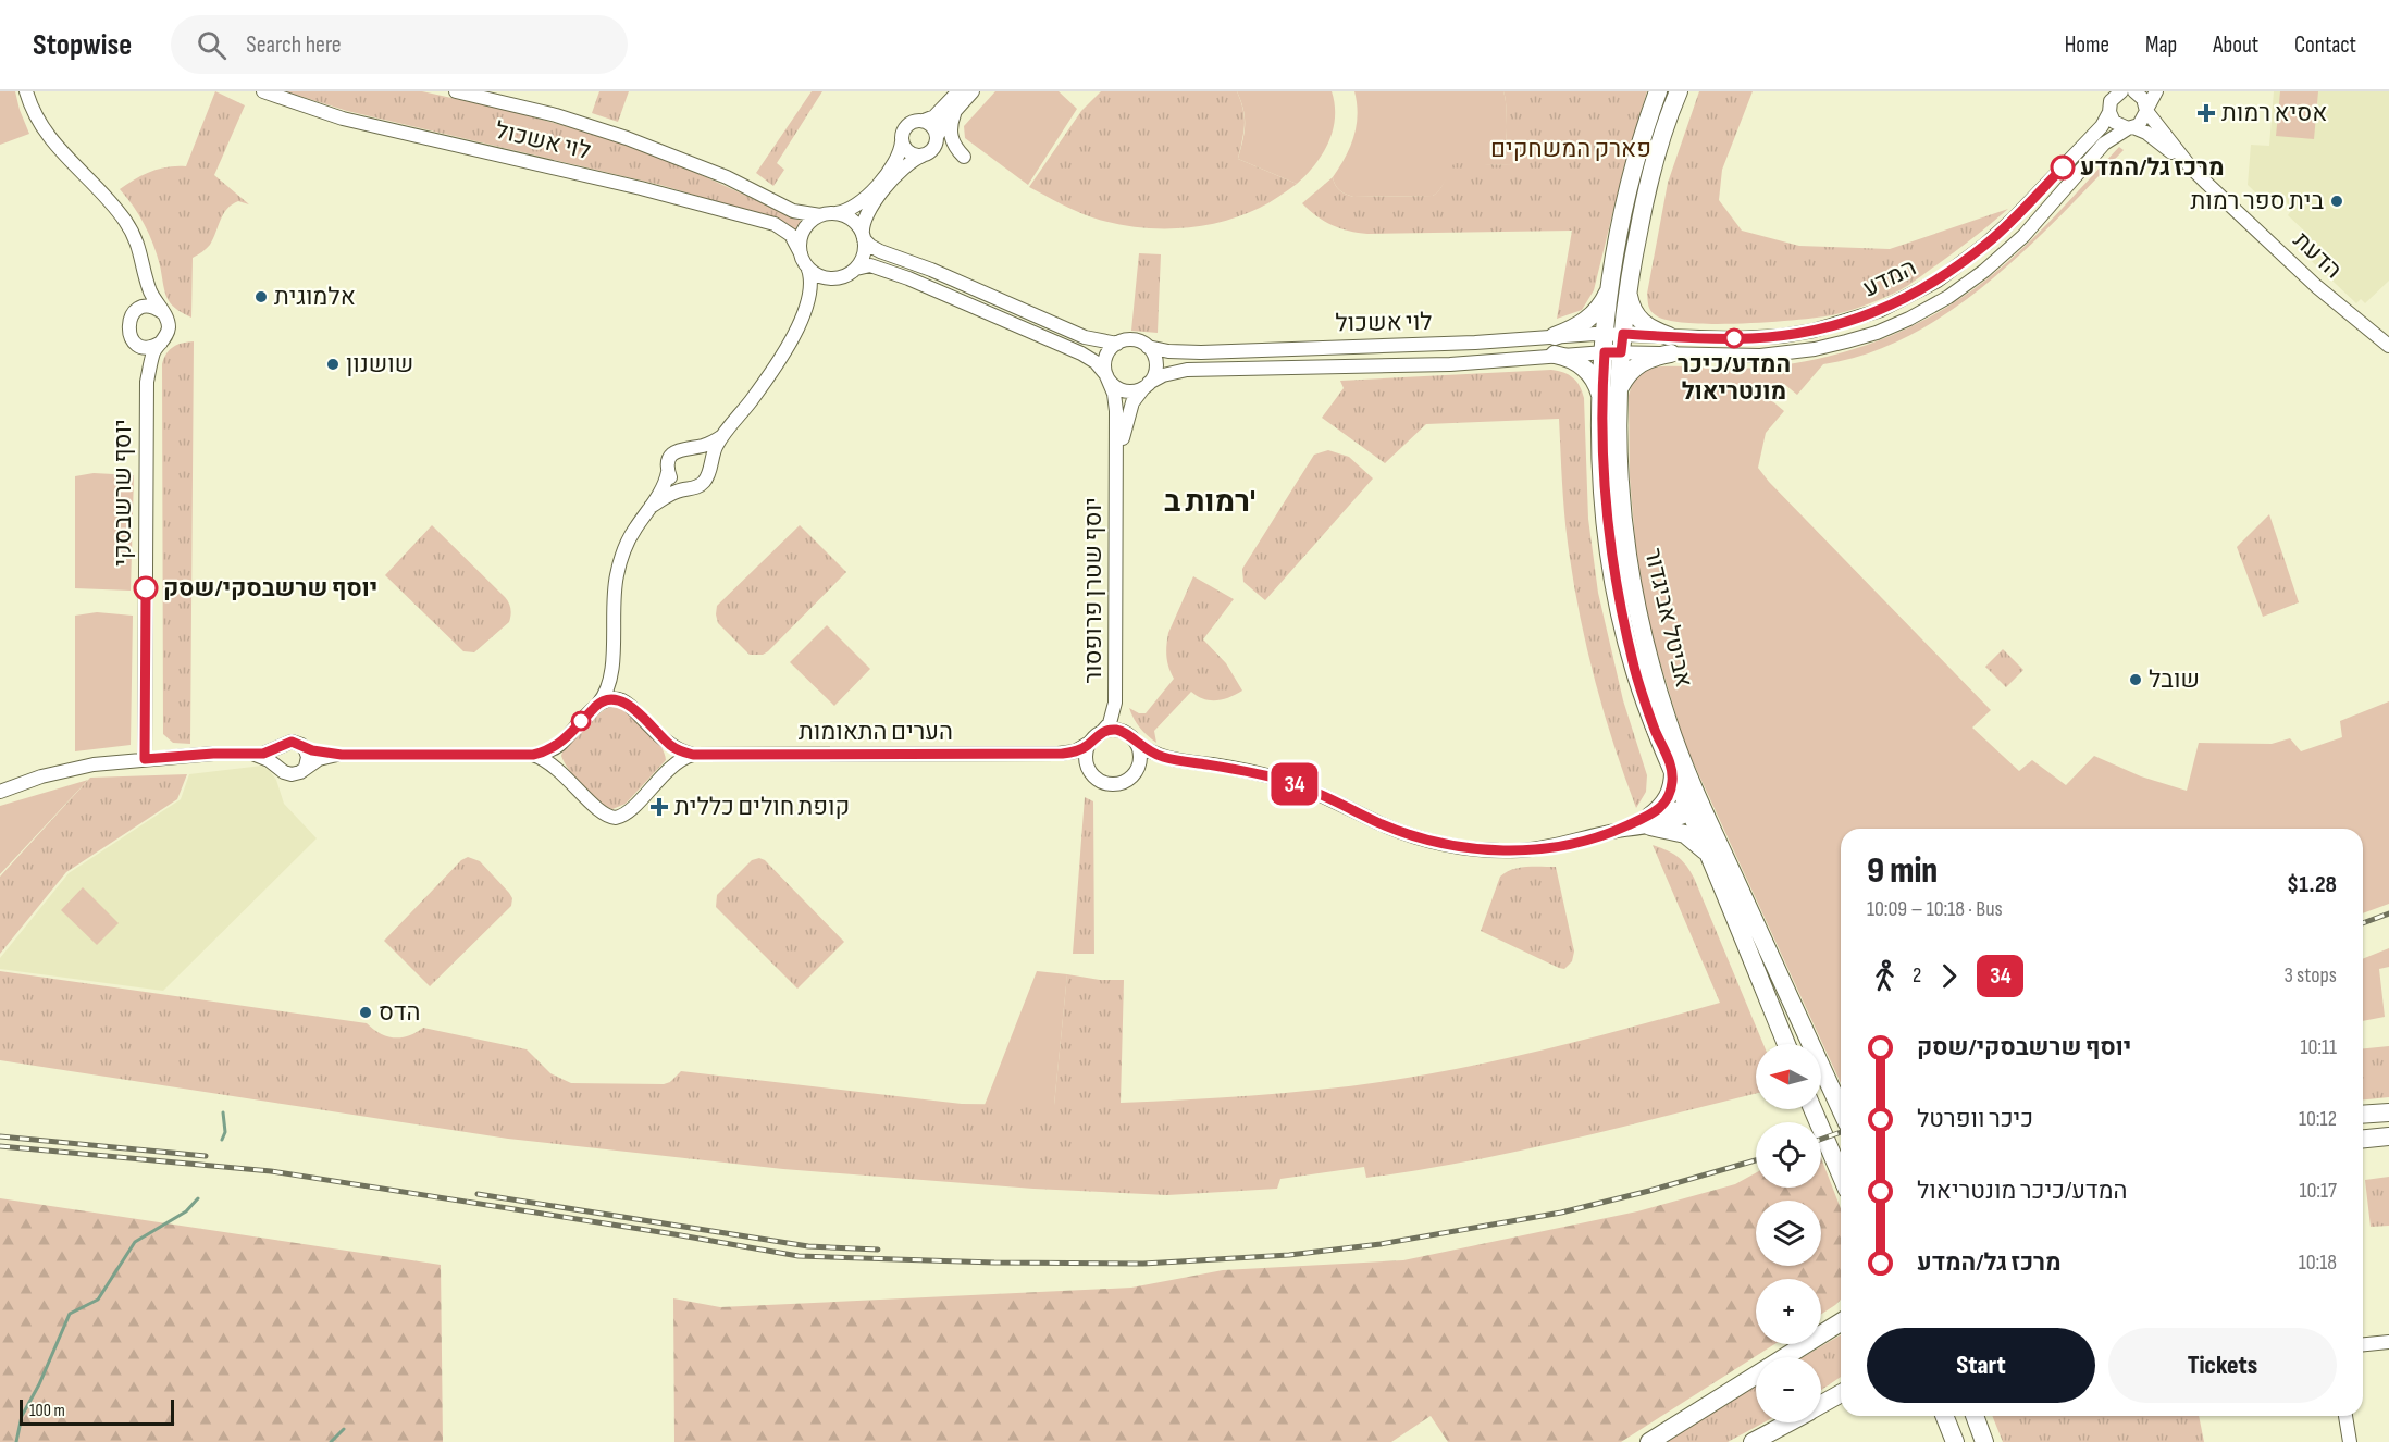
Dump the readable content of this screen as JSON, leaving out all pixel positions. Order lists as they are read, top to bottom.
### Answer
{
  "streets": {
    "main road": ["אביטל אביגדור"],
    "street": [
      "לוי אשכול",
      "הדעת",
      "המדע",
      "יוסף שרשבסקי",
      "יוסף שטרן פרופסור",
      "הערים התאומות"
    ]
  },
  "crossings": [
    ["לוי אשכול", "המדע"],
    ["לוי אשכול", "אביטל אביגדור"],
    ["הדעת", "המדע"],
    ["המדע", "אביטל אביגדור"]
  ],
  "districts": ["רמות ב'"],
  "parks": ["פארק המשחקים"],
  "places": {
    "health": ["אסיא רמות", "קופת חולים כללית"],
    "other": [
      "מרכז גל/המדע",
      "בית ספר רמות",
      "אלמוגית",
      "המדע/כיכר מונטריאול",
      "שושנון",
      "יוסף שרשבסקי/שסק",
      "שובל",
      "הדס"
    ]
  },
  "lines": ["bus line 34"],
  "scale_bar": "100 m",
  "north": "left",
  "page": {
    "header": "Stopwise",
    "search": "Search here",
    "nav": [
      "Home",
      "Map",
      "About",
      "Contact"
    ],
    "on_map": "34",
    "heading": ["9 min", "10:09 – 10:18 · Bus", "$1.28"],
    "legs": ["2", "34", "3 stops"],
    "list": [
      {
        "name": "יוסף שרשבסקי/שסק",
        "value": "10:11"
      },
      {
        "name": "כיכר וופרטל",
        "value": "10:12"
      },
      {
        "name": "המדע/כיכר מונטריאול",
        "value": "10:17"
      },
      {
        "name": "מרכז גל/המדע",
        "value": "10:18"
      }
    ],
    "map_buttons": ["+", "−"],
    "buttons": ["Start", "Tickets"],
    "scale": "100 m"
  }
}
